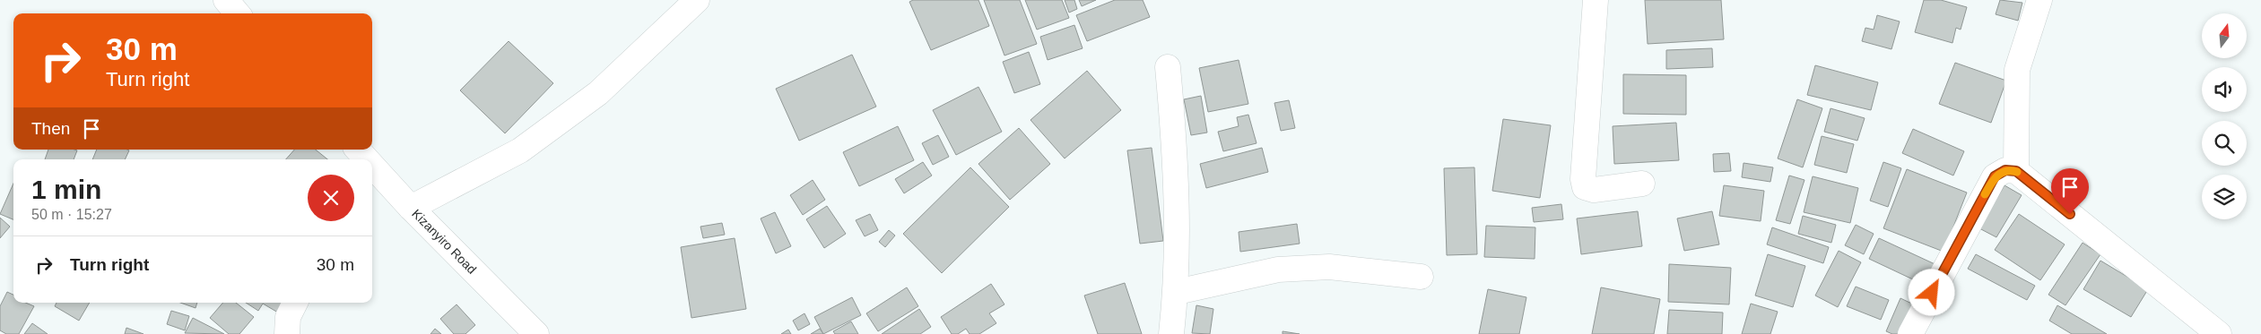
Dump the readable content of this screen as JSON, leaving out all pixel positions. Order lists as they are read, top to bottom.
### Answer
{
  "streets": {
    "street": ["Kizanyiro Road"]
  },
  "north": "top",
  "page": {
    "turn": ["30 m", "Turn right"],
    "then": "Then",
    "heading": ["1 min", "50 m · 15:27"],
    "list": [
      {
        "name": "Turn right",
        "value": "30 m"
      }
    ]
  }
}
